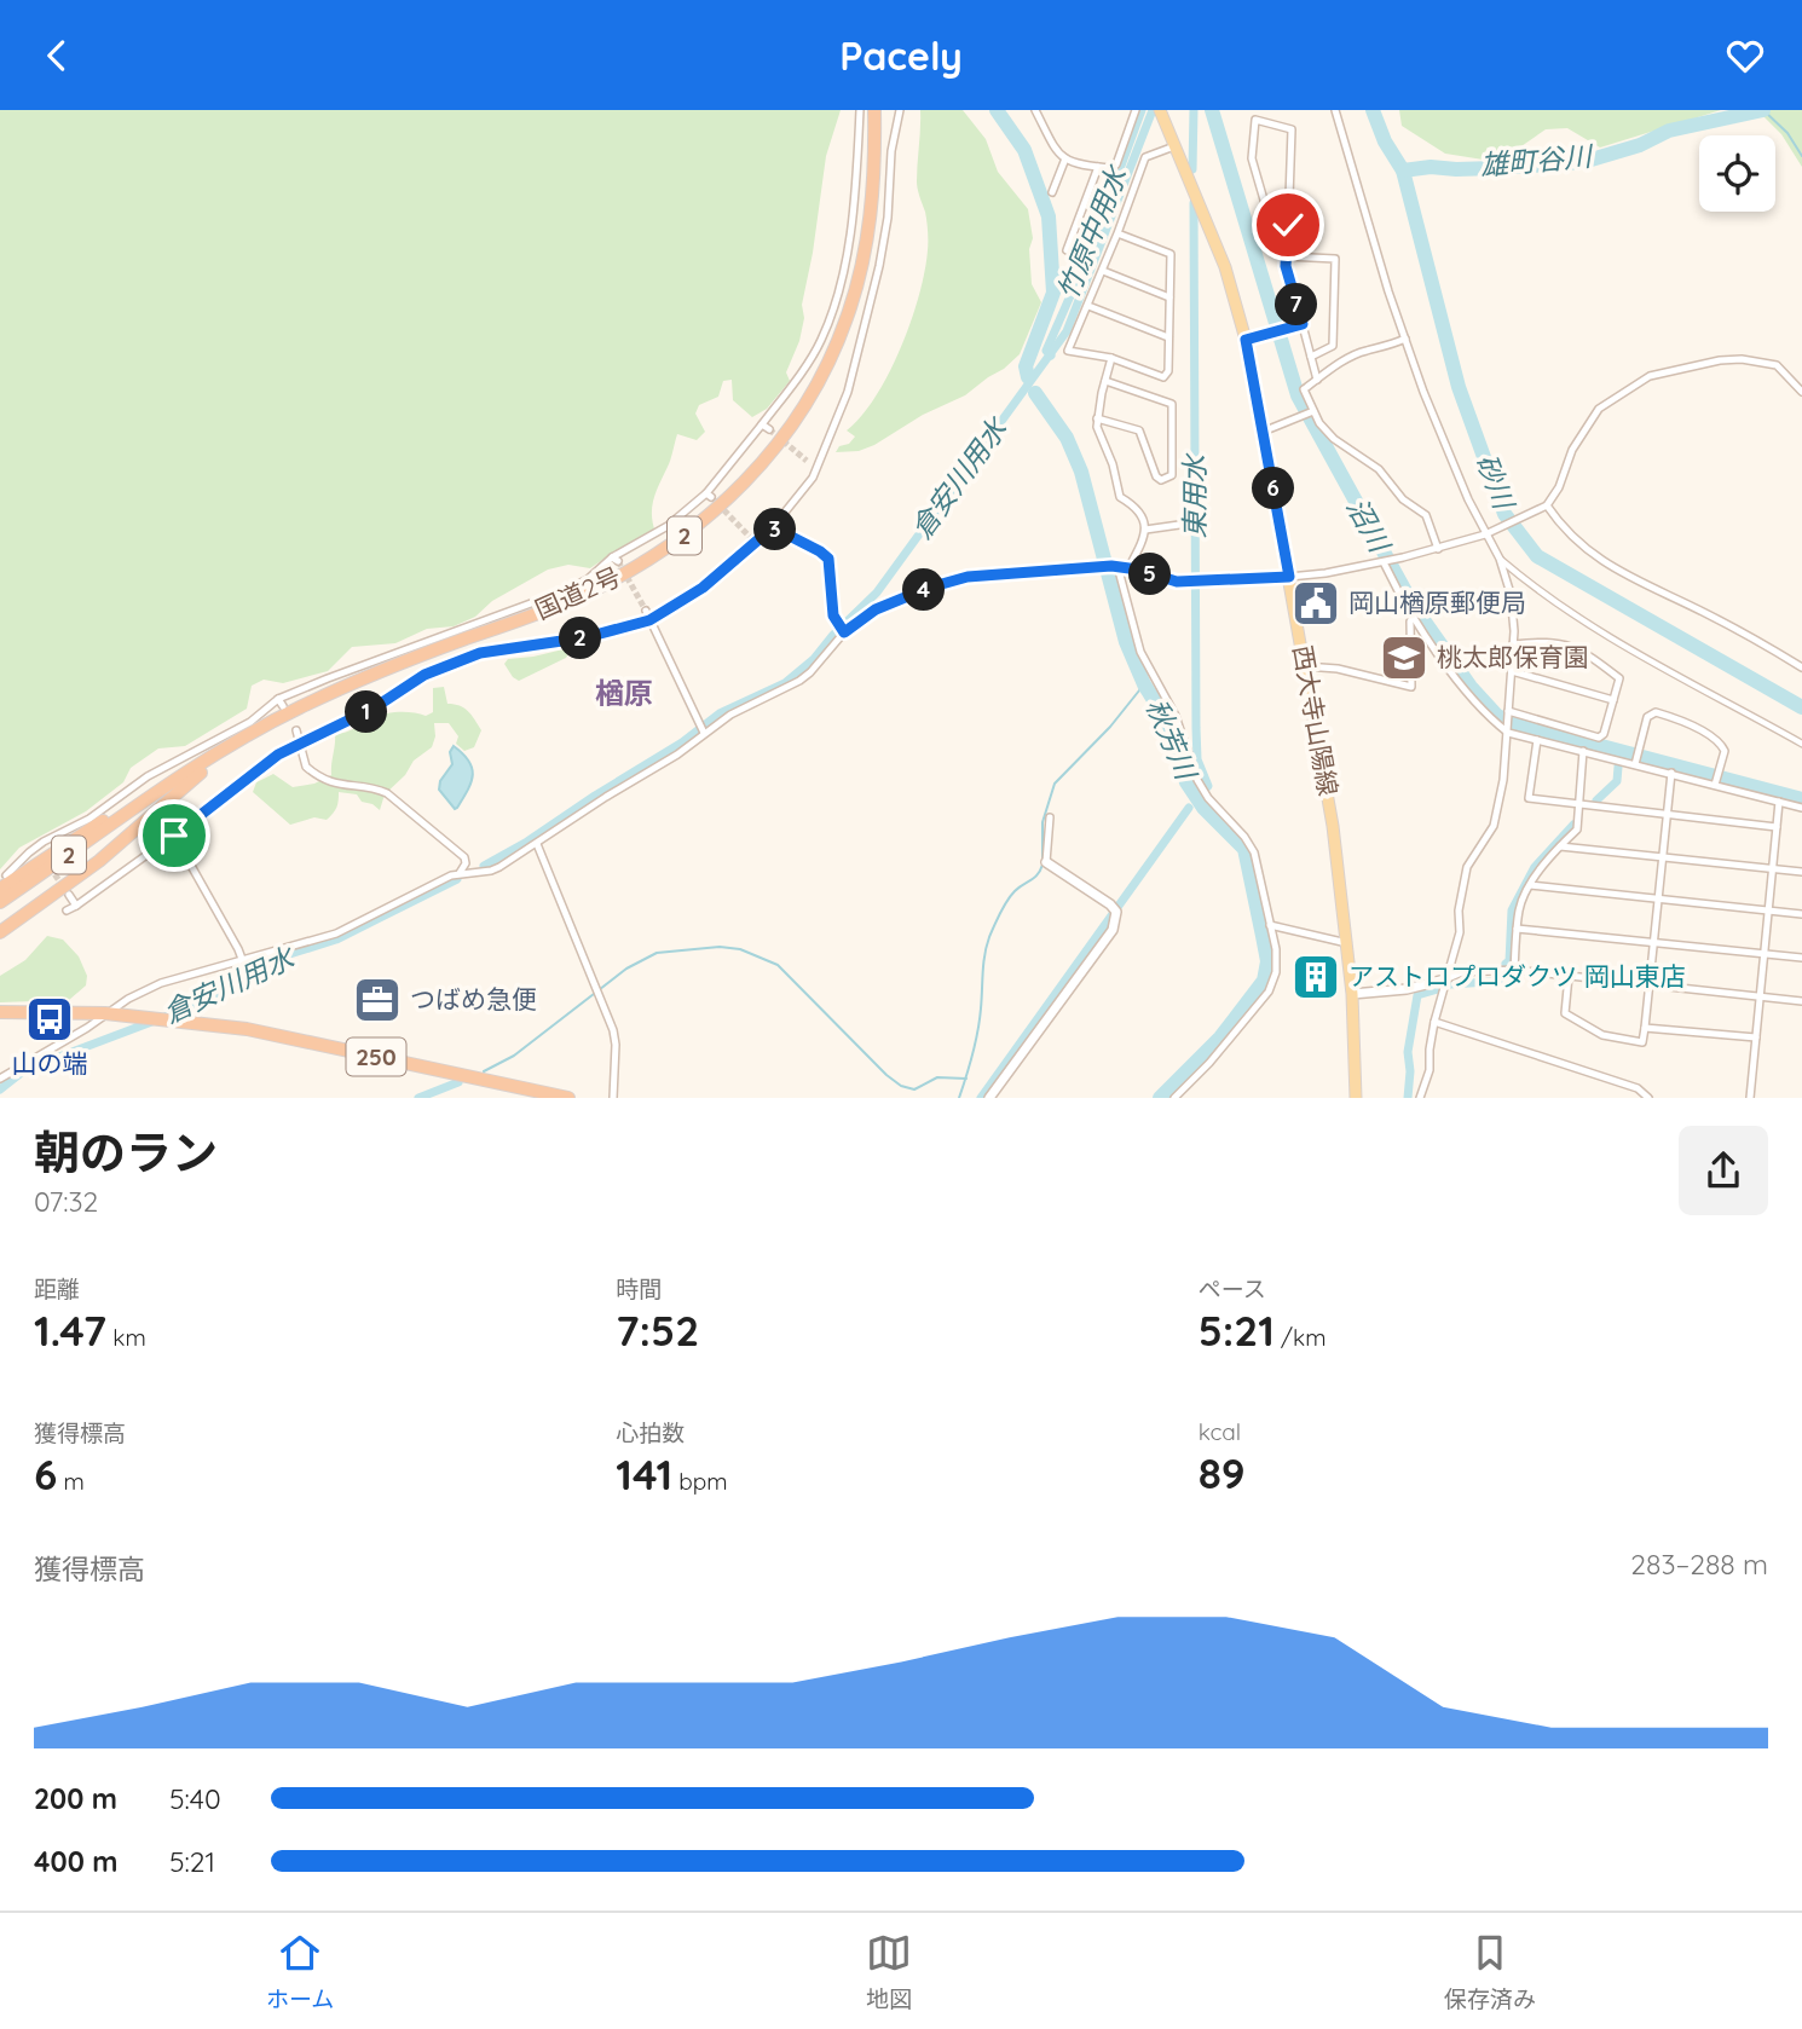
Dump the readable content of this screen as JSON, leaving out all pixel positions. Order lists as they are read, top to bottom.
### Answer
{
  "streets": {
    "highway": ["2", "国道2号", "250"],
    "main road": ["西大寺山陽線"]
  },
  "districts": ["楢原"],
  "water": [
    "雄町谷川",
    "竹原中用水",
    "倉安川用水",
    "砂川",
    "東用水",
    "沼川",
    "秋芳川"
  ],
  "places": {
    "public building": ["岡山楢原郵便局"],
    "school or university": ["桃太郎保育園"],
    "building": ["アストロプロダクツ 岡山東店"],
    "office": ["つばめ急便"],
    "bus stop": ["山の端"]
  },
  "page": {
    "header": "Pacely",
    "pins": [
      "7",
      "6",
      "3",
      "5",
      "4",
      "2",
      "1"
    ],
    "heading": ["朝のラン", "07:32"],
    "stats": [
      ["距離", "1.47 km"],
      ["時間", "7:52"],
      ["ペース", "5:21 /km"],
      ["獲得標高", "6 m"],
      ["心拍数", "141 bpm"],
      ["kcal", "89"]
    ],
    "chart": ["獲得標高", "283–288 m"],
    "list": [
      {
        "name": "200 m",
        "note": "5:40"
      },
      {
        "name": "400 m",
        "note": "5:21"
      }
    ],
    "tabs": ["ホーム", "地図", "保存済み"]
  }
}
